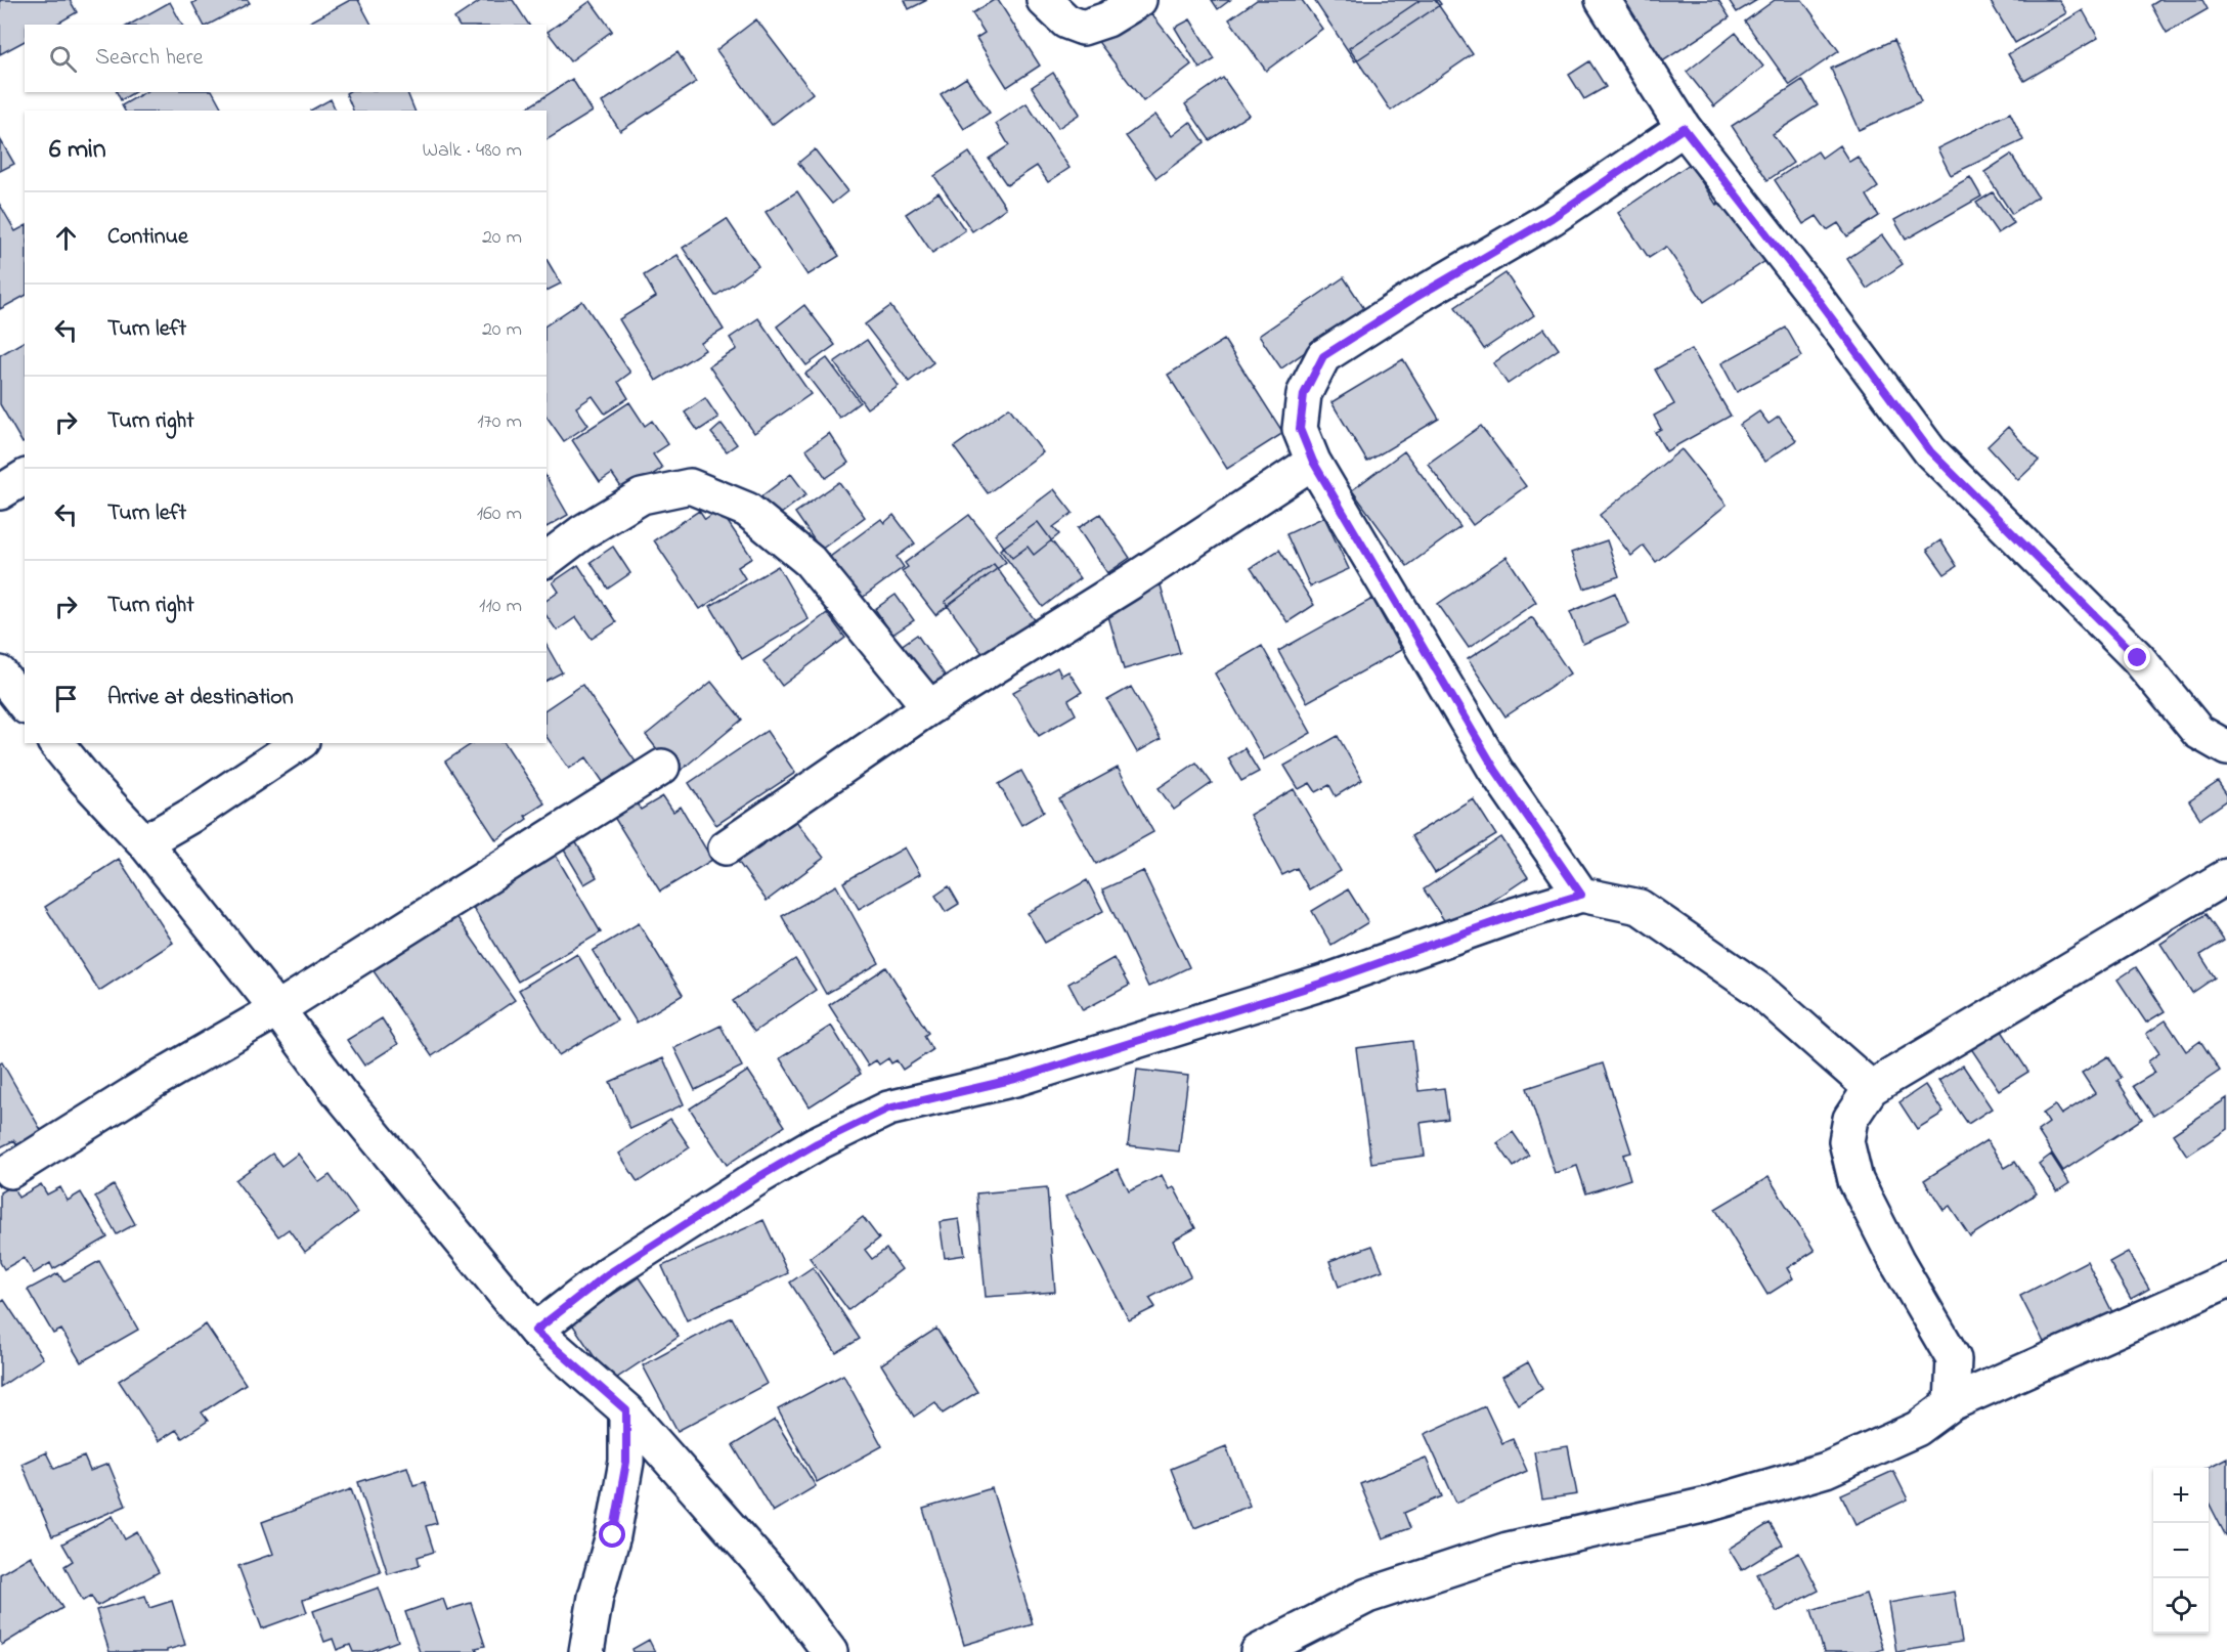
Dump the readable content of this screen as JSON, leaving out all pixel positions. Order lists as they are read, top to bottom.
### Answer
{
  "page": {
    "search": "Search here",
    "heading": ["6 min", "Walk · 480 m"],
    "list": [
      ["Continue", "20 m"],
      ["Turn left", "20 m"],
      ["Turn right", "170 m"],
      ["Turn left", "160 m"],
      ["Turn right", "110 m"],
      "Arrive at destination"
    ],
    "map_buttons": ["+", "−"]
  }
}
